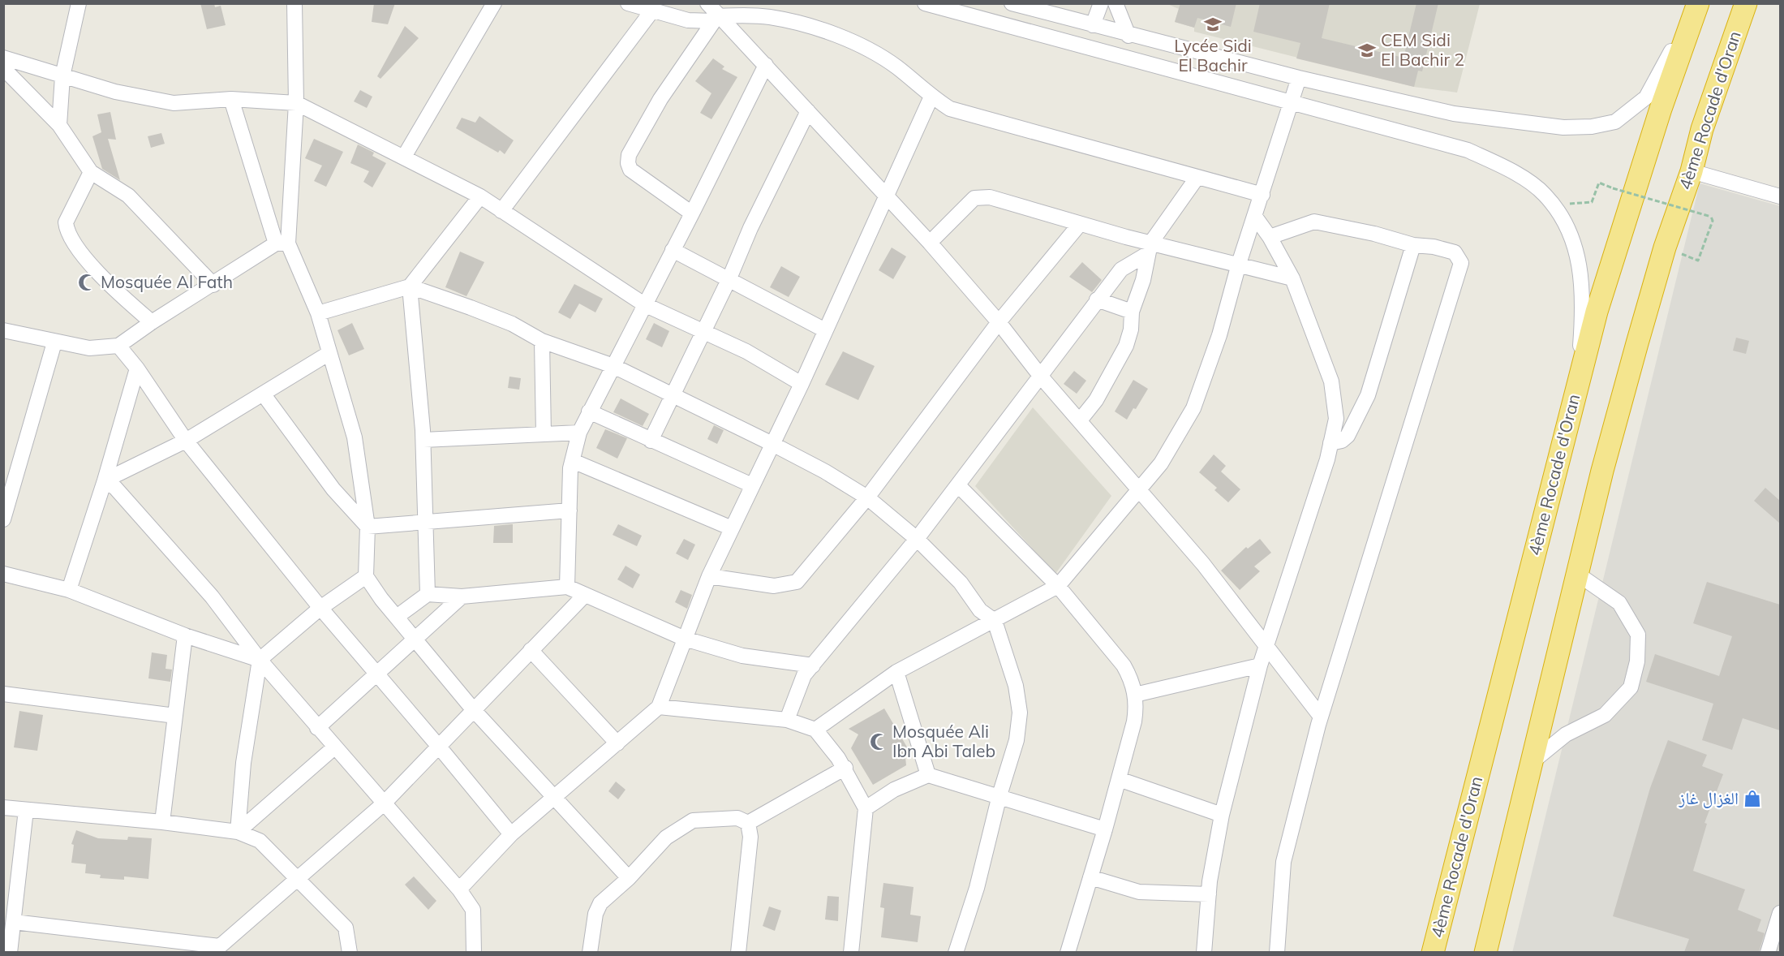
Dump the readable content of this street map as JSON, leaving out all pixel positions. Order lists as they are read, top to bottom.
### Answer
{
  "streets": {
    "highway": ["4ème Rocade d'Oran"]
  },
  "places": {
    "school or university": ["Lycée Sidi El Bachir", "CEM Sidi El Bachir 2"],
    "mosque": ["Mosquée Al Fath", "Mosquée Ali Ibn Abi Taleb"],
    "shop": ["الغزال غاز"]
  }
}
